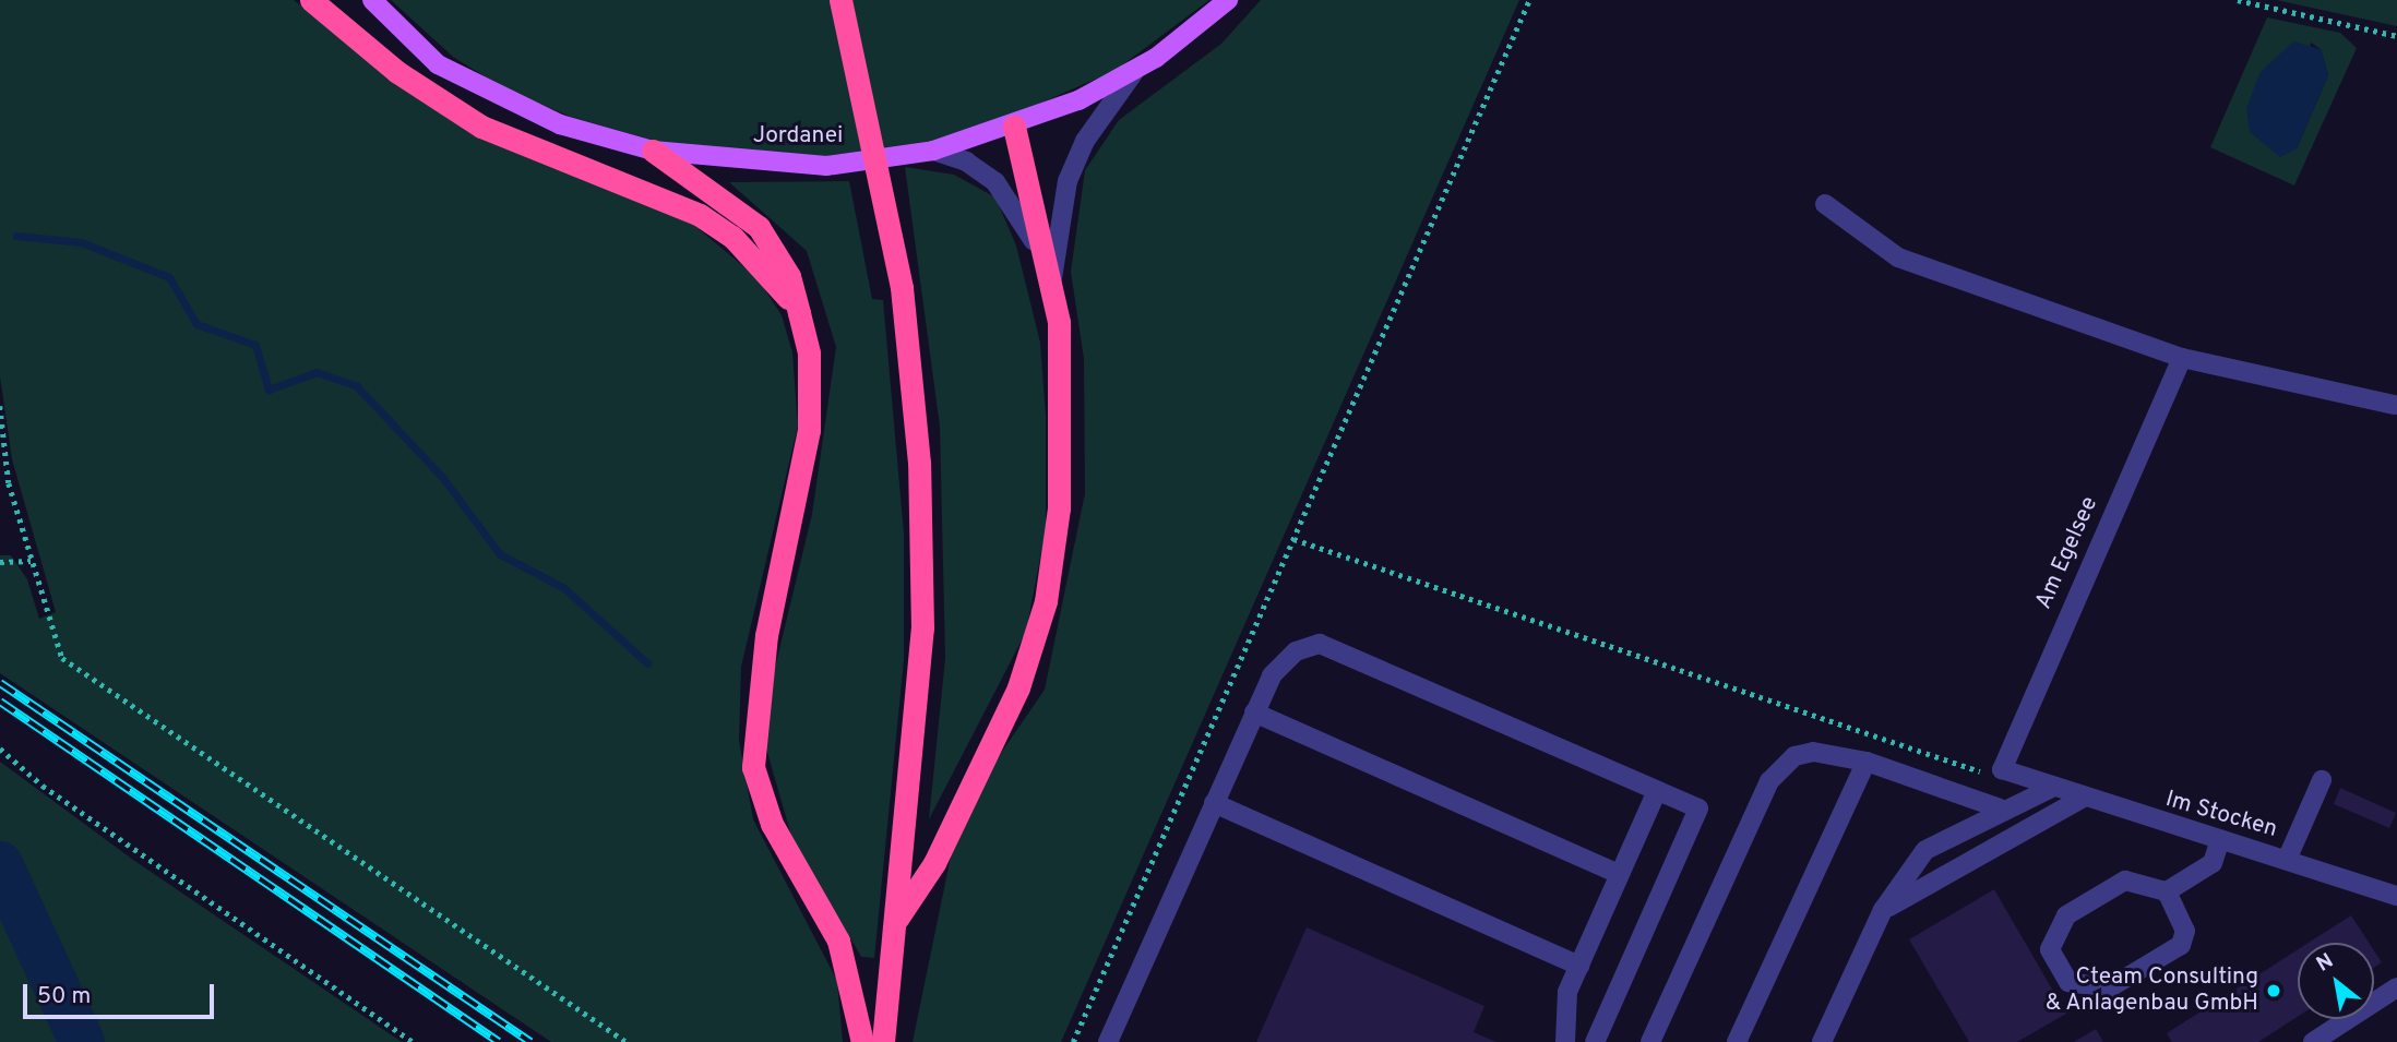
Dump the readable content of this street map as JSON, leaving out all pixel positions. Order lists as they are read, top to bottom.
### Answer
{
  "streets": {
    "main road": ["Jordanei"],
    "street": ["Am Egelsee", "Im Stocken"]
  },
  "crossings": [
    ["Am Egelsee", "Im Stocken"]
  ],
  "places": ["Cteam Consulting & Anlagenbau GmbH"],
  "scale_bar": "50 m",
  "north": "top left"
}
